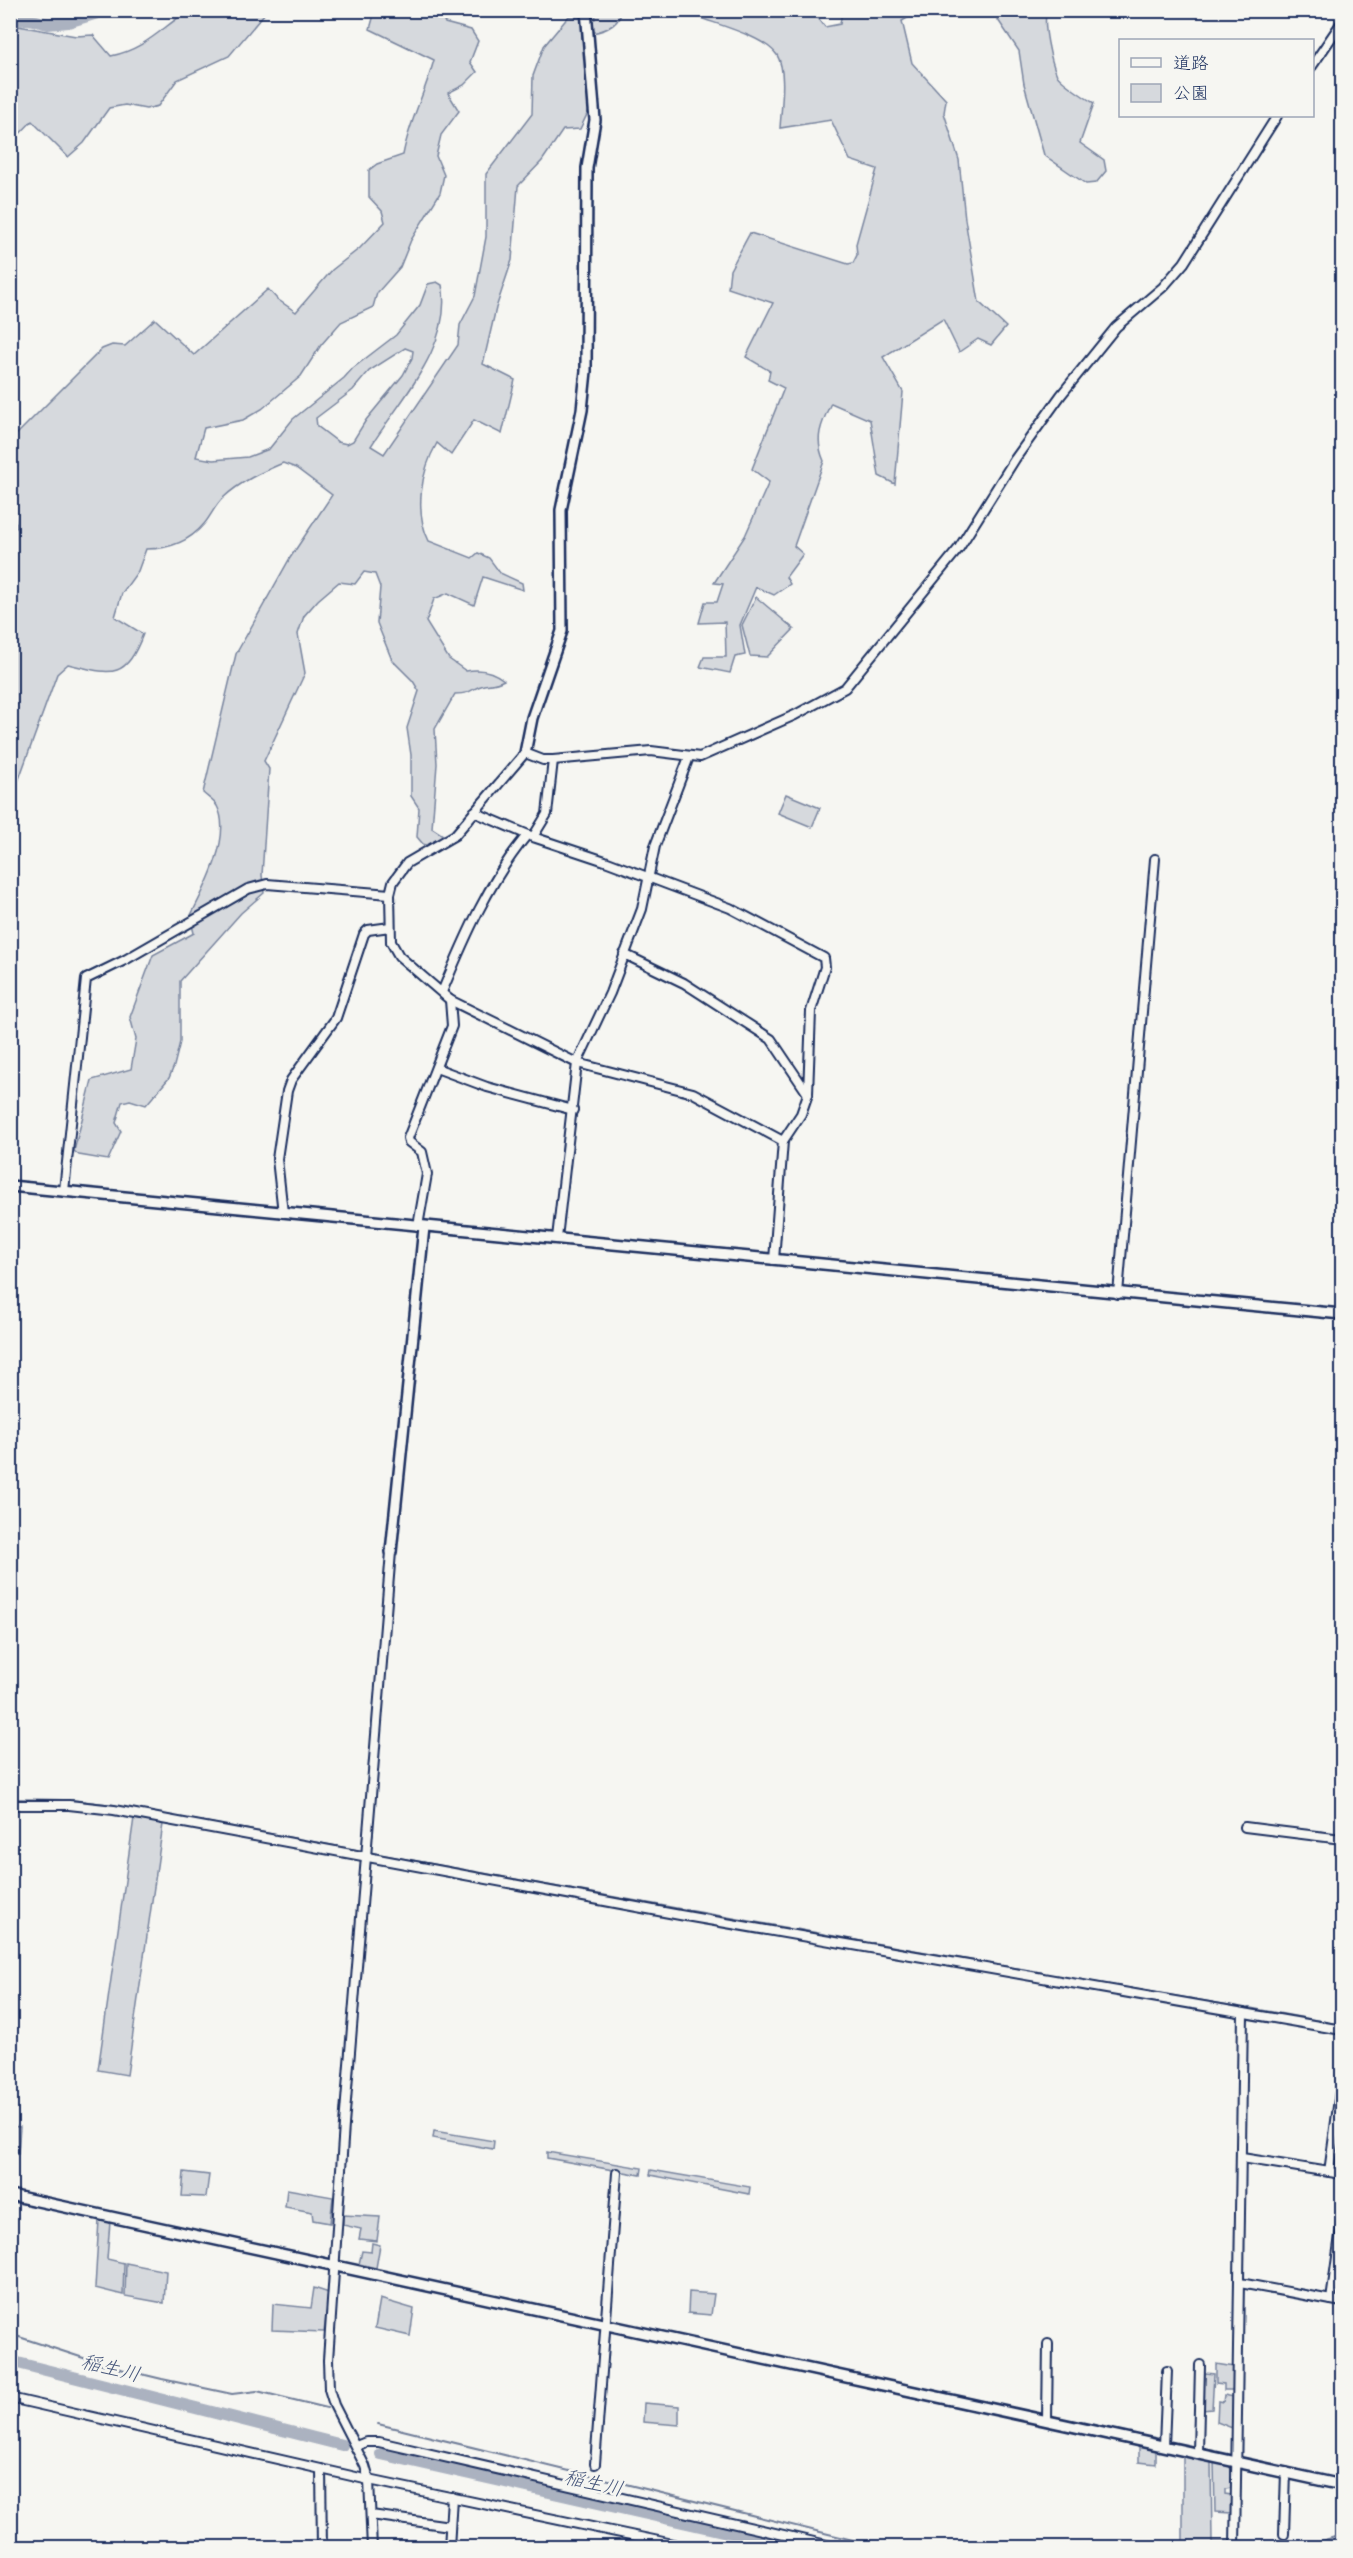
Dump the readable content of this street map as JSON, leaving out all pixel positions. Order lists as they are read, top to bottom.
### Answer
{
  "water": ["稲生川"],
  "legend": ["道路", "公園"]
}
